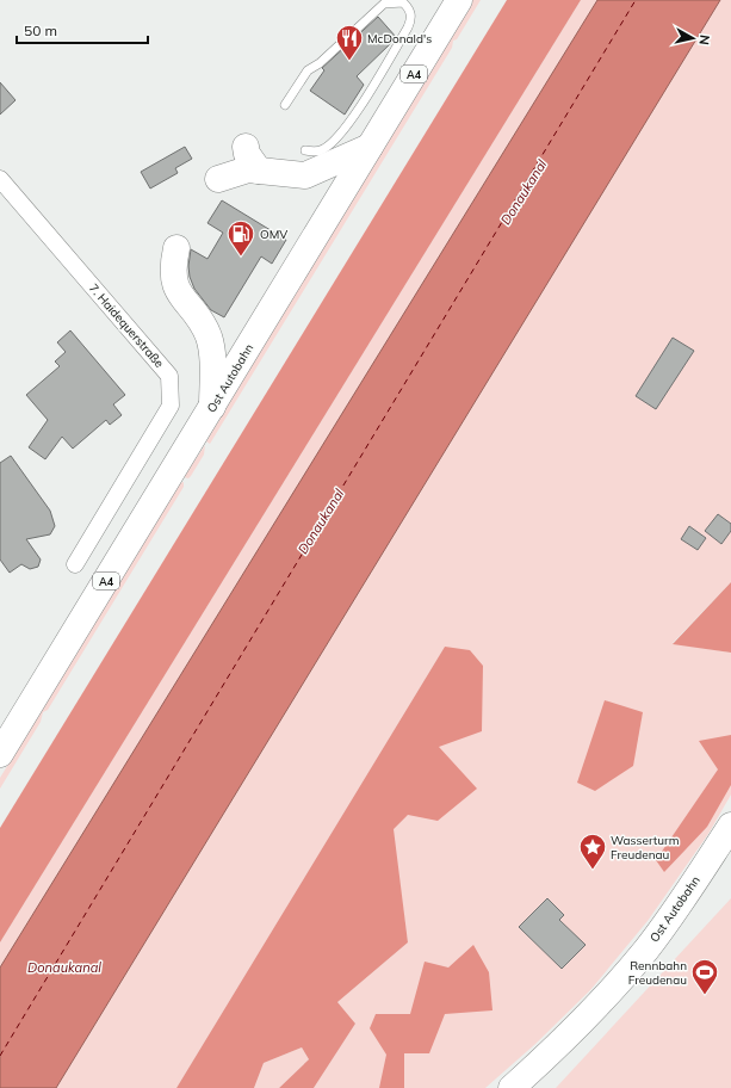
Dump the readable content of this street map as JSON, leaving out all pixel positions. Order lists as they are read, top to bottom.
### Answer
{
  "streets": {
    "highway": ["A4", "Ost Autobahn"],
    "street": ["7. Haidequerstraße"]
  },
  "water": ["Donaukanal"],
  "places": {
    "restaurant": ["McDonald's"],
    "fuel station": ["OMV"],
    "place": ["Wasserturm Freudenau"],
    "sports": ["Rennbahn Freudenau"]
  },
  "scale_bar": "50 m",
  "north": "right"
}
